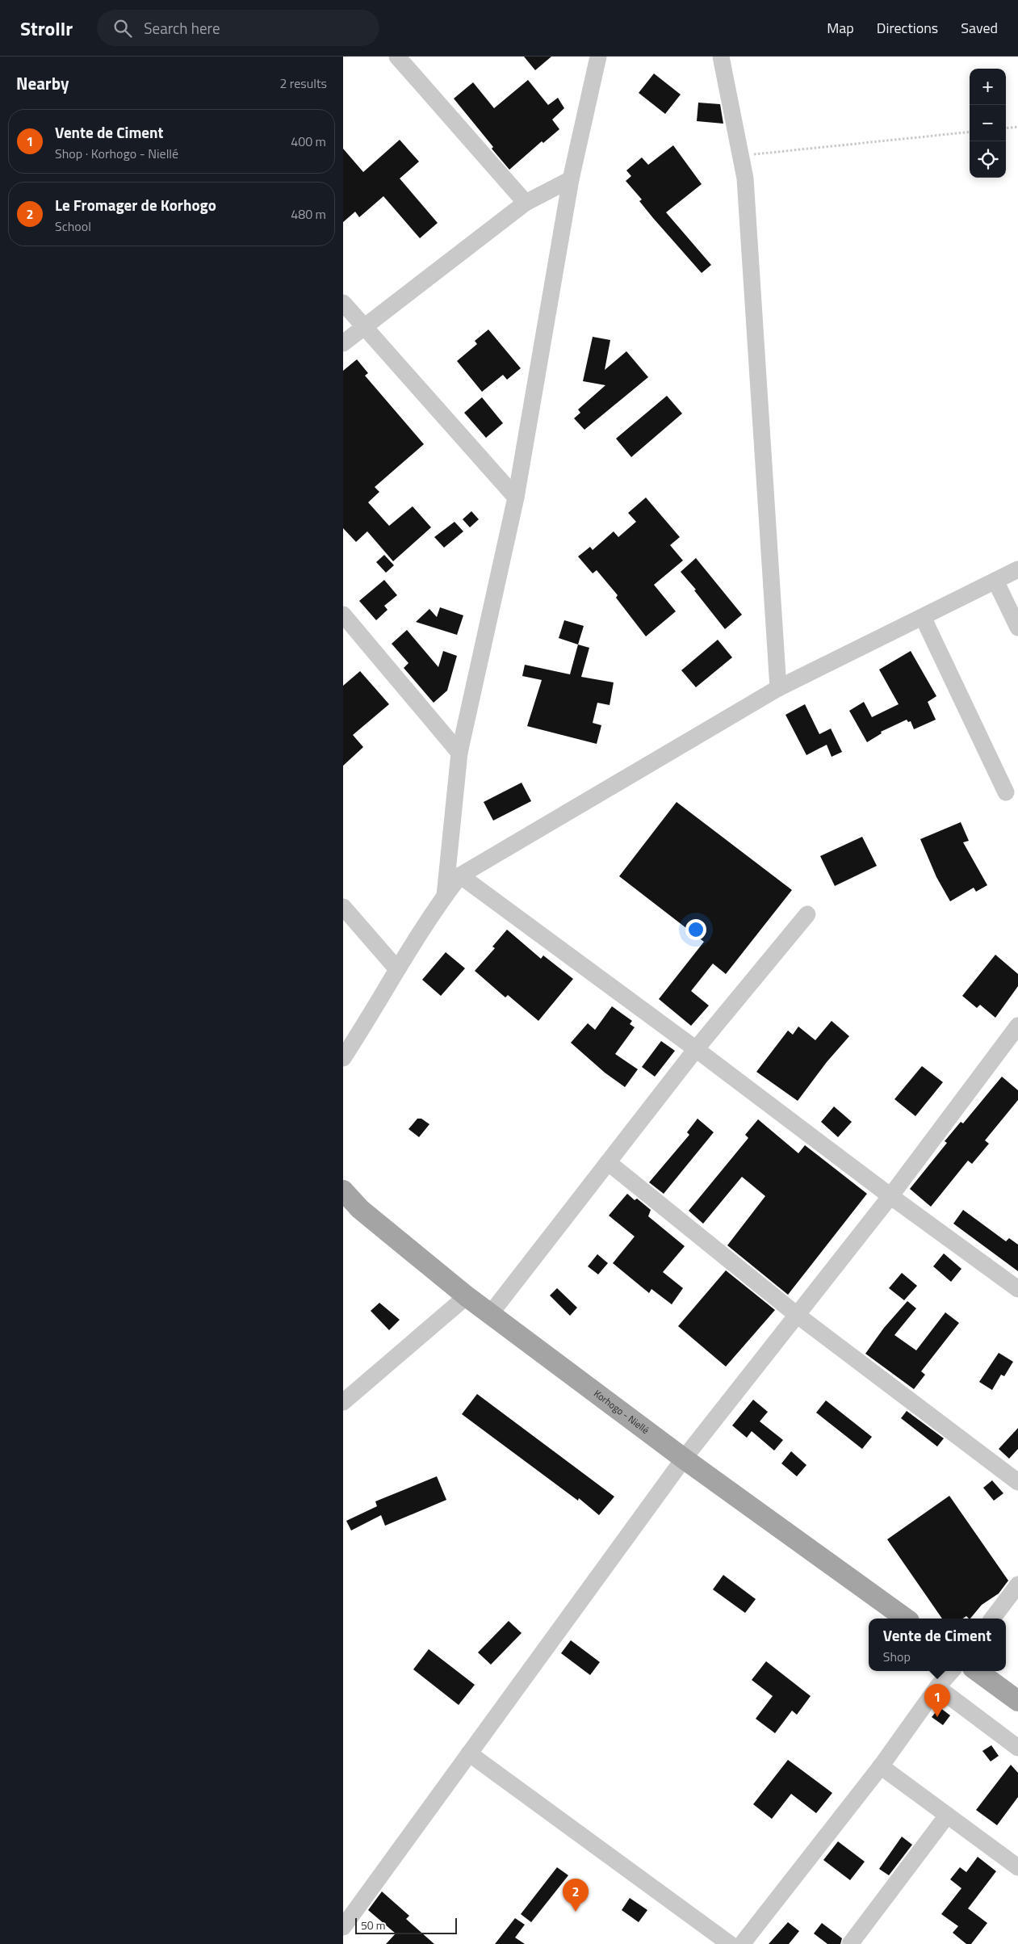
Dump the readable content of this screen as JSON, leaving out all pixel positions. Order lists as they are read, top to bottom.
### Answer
{
  "streets": {
    "main road": ["Korhogo - Niellé"]
  },
  "scale_bar": "50 m",
  "page": {
    "header": "Strollr",
    "search": "Search here",
    "nav": ["Map", "Directions", "Saved"],
    "heading": ["Nearby", "2 results"],
    "map_buttons": ["+", "−"],
    "list": [
      {
        "mark": "1",
        "name": "Vente de Ciment",
        "note": "Shop · Korhogo - Niellé",
        "value": "400 m"
      },
      {
        "mark": "2",
        "name": "Le Fromager de Korhogo",
        "note": "School",
        "value": "480 m"
      }
    ],
    "popup": ["Vente de Ciment", "Shop"],
    "pins": ["1", "2"],
    "scale": "50 m"
  }
}
